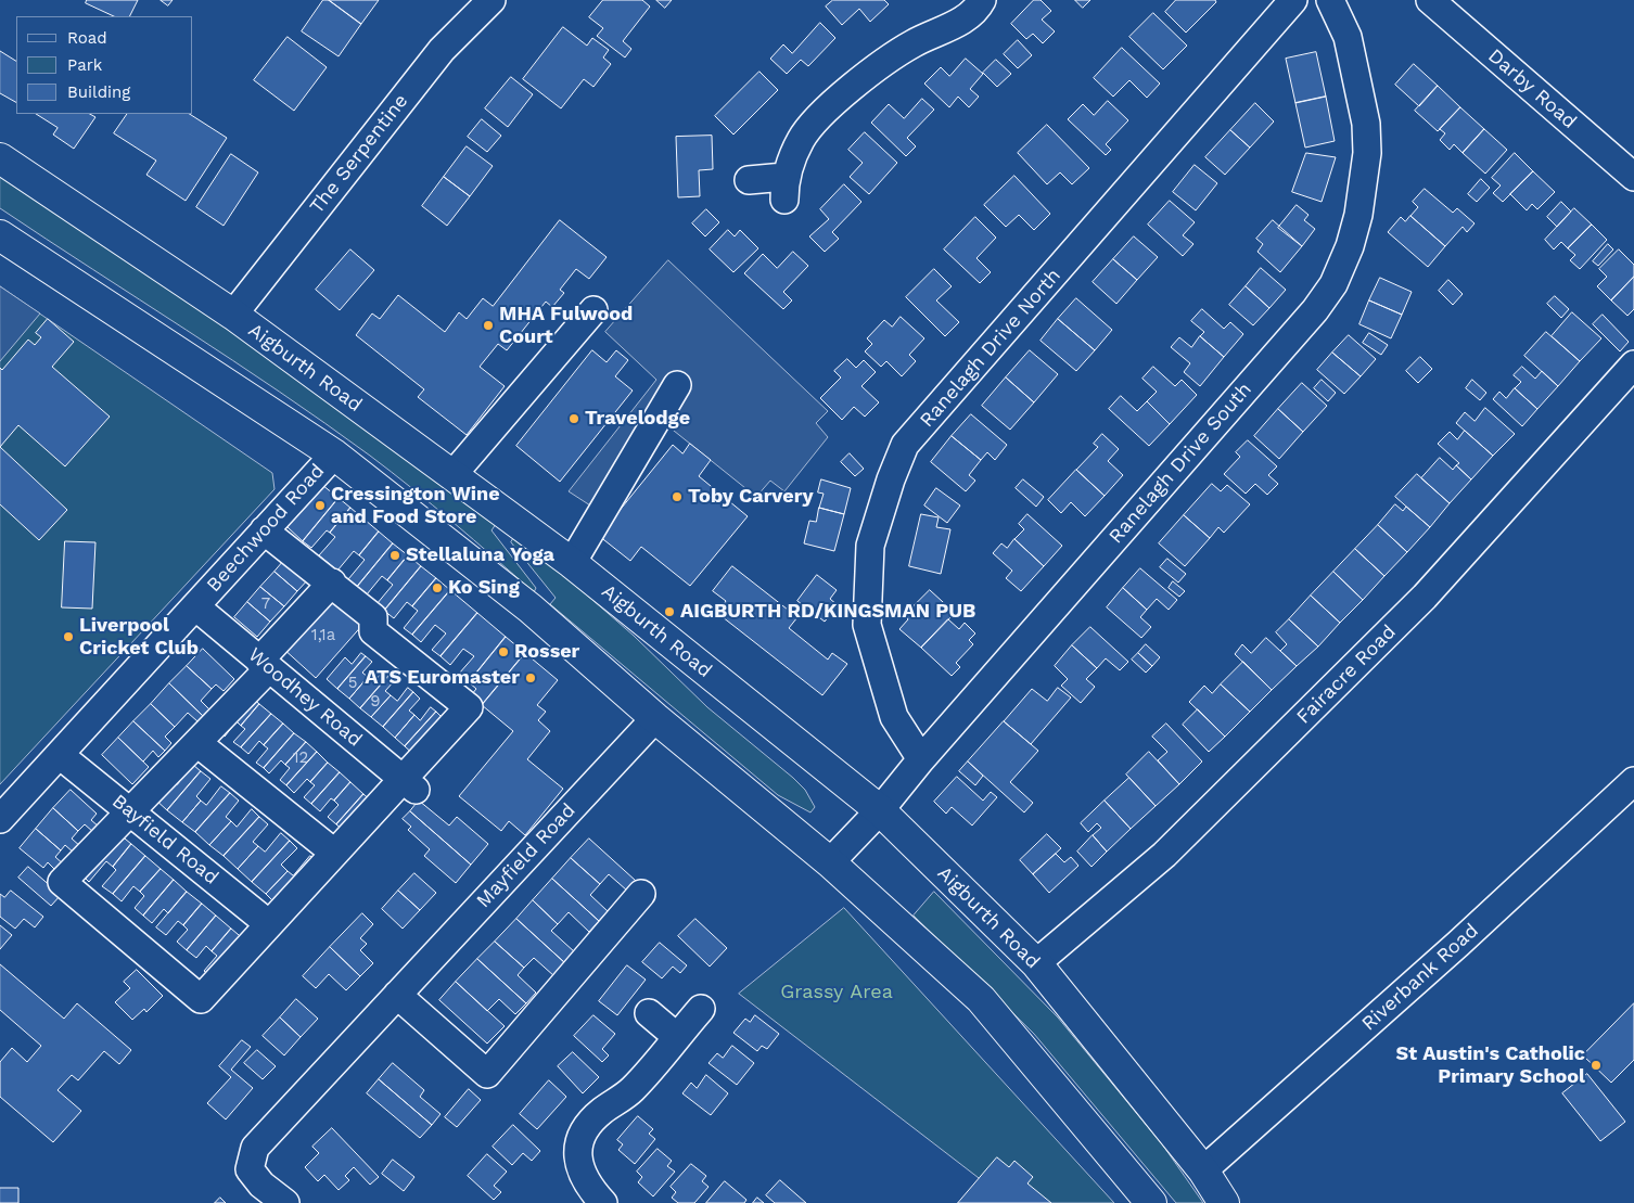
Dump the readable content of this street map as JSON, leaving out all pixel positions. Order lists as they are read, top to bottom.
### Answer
{
  "streets": {
    "highway": ["Aigburth Road"],
    "street": [
      "Darby Road",
      "The Serpentine",
      "Ranelagh Drive North",
      "Ranelagh Drive South",
      "Beechwood Road",
      "Fairacre Road",
      "Woodhey Road",
      "Bayfield Road",
      "Mayfield Road",
      "Riverbank Road"
    ]
  },
  "crossings": [
    ["The Serpentine", "Aigburth Road"],
    ["Ranelagh Drive North", "Ranelagh Drive South"],
    ["Aigburth Road", "Ranelagh Drive South"],
    ["Aigburth Road", "Fairacre Road"],
    ["Aigburth Road", "Riverbank Road"],
    ["Beechwood Road", "Woodhey Road"],
    ["Beechwood Road", "Bayfield Road"]
  ],
  "parks": ["Grassy Area"],
  "places": [
    "MHA Fulwood Court",
    "Travelodge",
    "Toby Carvery",
    "Cressington Wine and Food Store",
    "Stellaluna Yoga",
    "Ko Sing",
    "AIGBURTH RD/KINGSMAN PUB",
    "Liverpool Cricket Club",
    "Rosser",
    "ATS Euromaster",
    "St Austin's Catholic Primary School"
  ],
  "house_numbers": [
    "7",
    "1,1a",
    "5",
    "9",
    "12"
  ],
  "legend": ["Road", "Park", "Building"]
}
